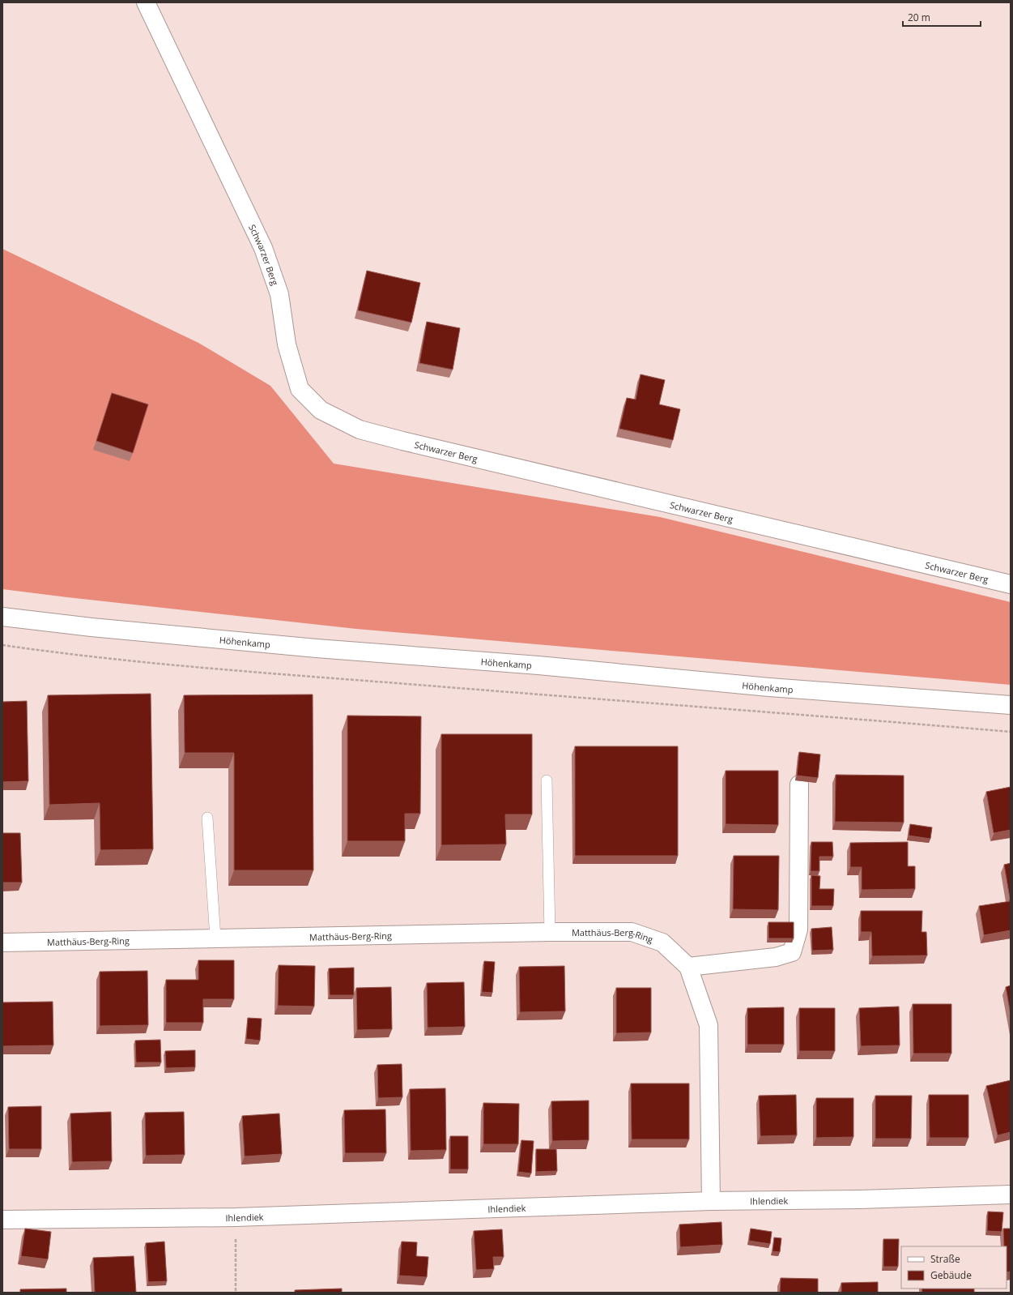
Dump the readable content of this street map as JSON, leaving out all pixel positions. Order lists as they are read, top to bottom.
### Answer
{
  "streets": {
    "street": [
      "Schwarzer Berg",
      "Höhenkamp",
      "Matthäus-Berg-Ring",
      "Ihlendiek"
    ]
  },
  "crossings": [
    ["Matthäus-Berg-Ring", "Ihlendiek"]
  ],
  "legend": ["Straße", "Gebäude"],
  "scale_bar": "20 m"
}
